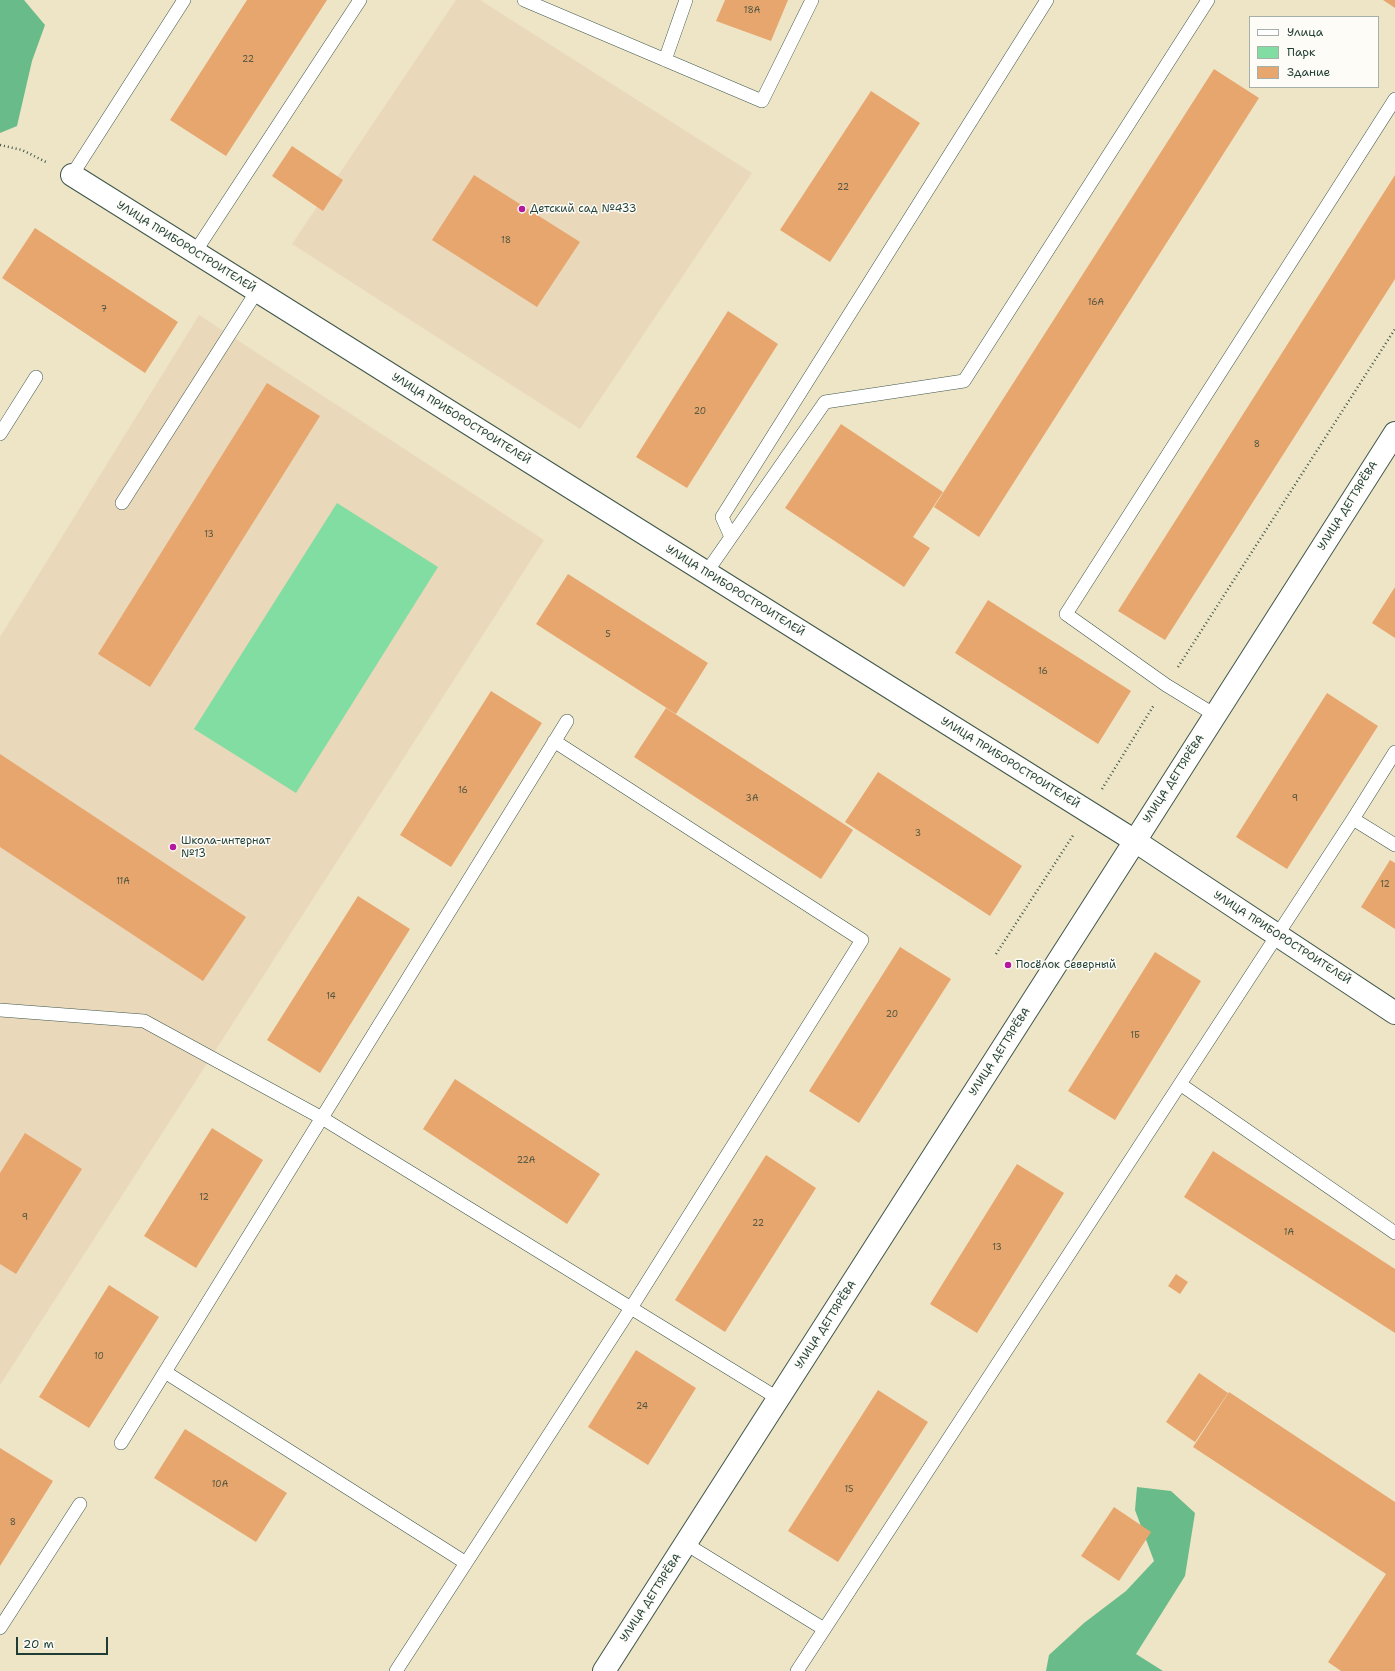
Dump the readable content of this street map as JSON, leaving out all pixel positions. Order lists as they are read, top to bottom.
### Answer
{
  "streets": {
    "street": ["УЛИЦА ПРИБОРОСТРОИТЕЛЕЙ", "УЛИЦА ДЕГТЯРЁВА"]
  },
  "crossings": [
    ["УЛИЦА ПРИБОРОСТРОИТЕЛЕЙ", "УЛИЦА ДЕГТЯРЁВА"]
  ],
  "places": ["Детский сад №433", "Школа-интернат №13", "Посёлок Северный"],
  "house_numbers": [
    "18А",
    "22",
    "22",
    "18",
    "16А",
    "7",
    "20",
    "8",
    "13",
    "5",
    "16",
    "16",
    "3А",
    "9",
    "3",
    "11А",
    "12",
    "14",
    "20",
    "1Б",
    "22А",
    "12",
    "9",
    "22",
    "1А",
    "13",
    "10",
    "24",
    "10А",
    "15",
    "8"
  ],
  "legend": ["Улица", "Парк", "Здание"],
  "scale_bar": "20 m"
}
